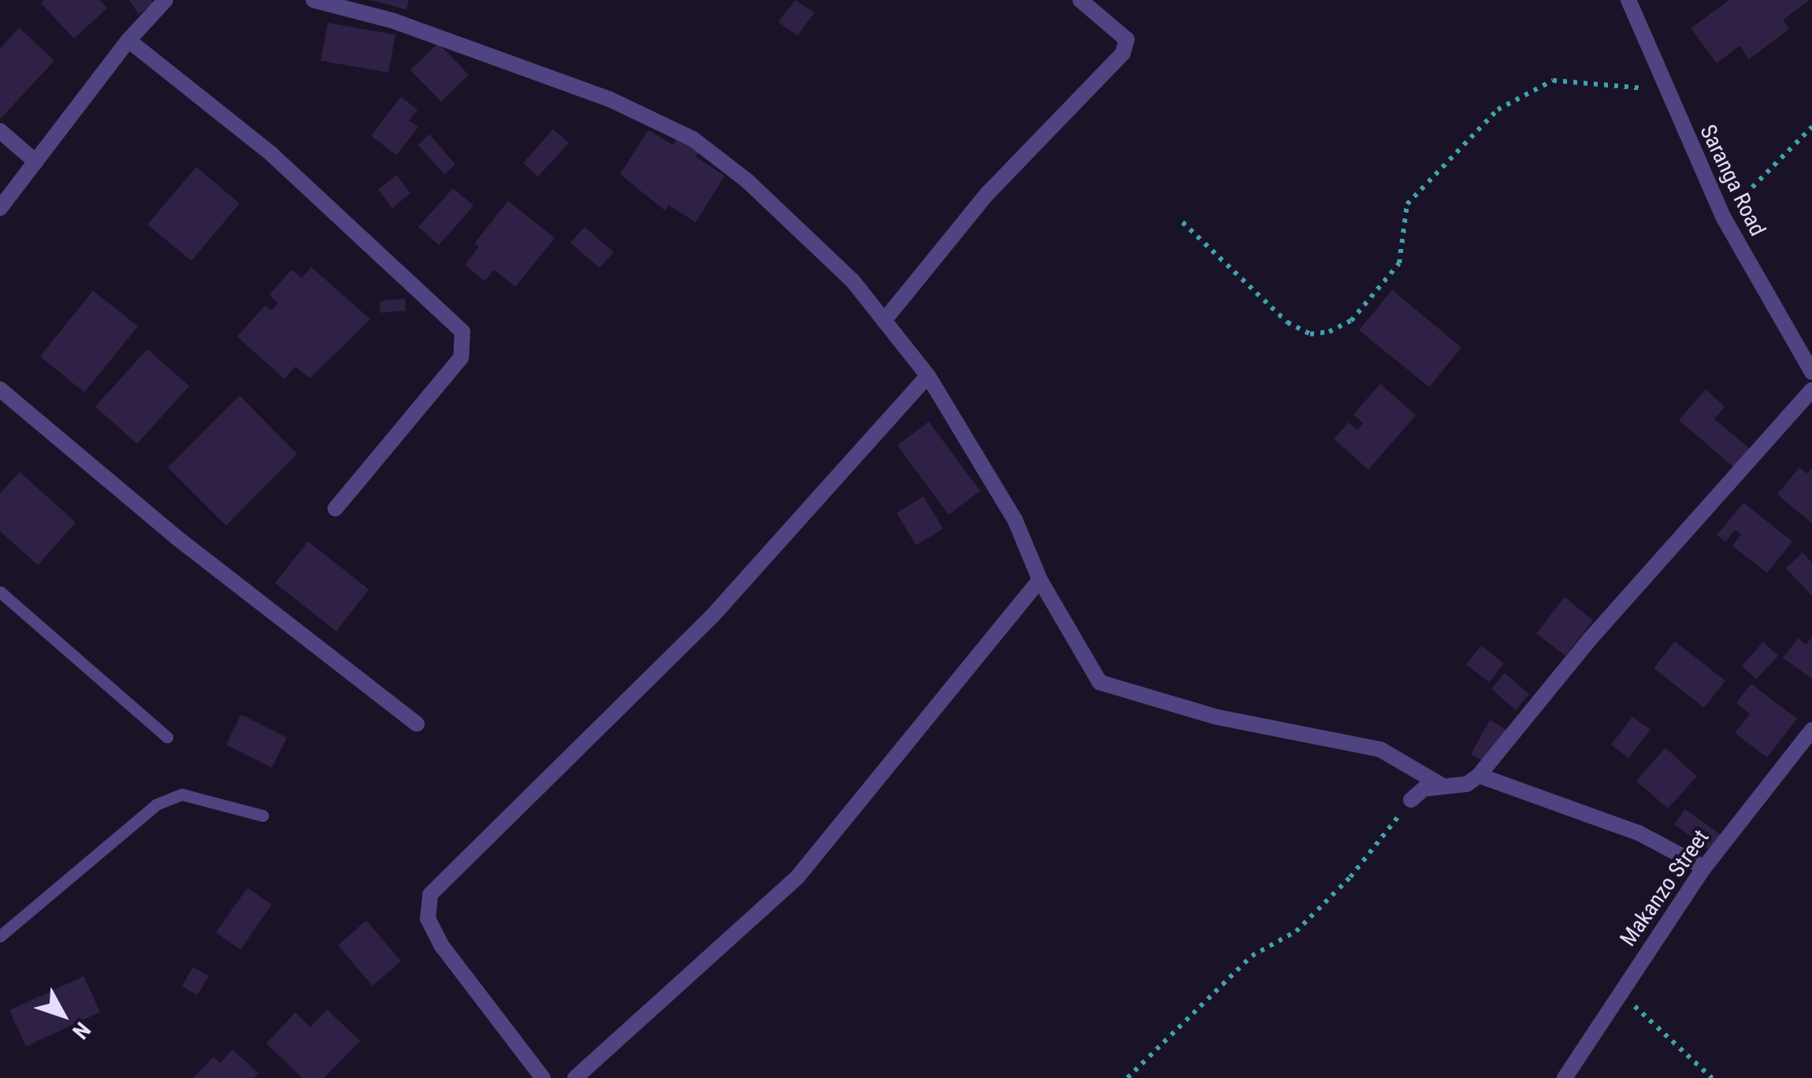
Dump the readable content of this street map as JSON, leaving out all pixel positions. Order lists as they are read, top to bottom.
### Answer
{
  "streets": {
    "street": ["Saranga Road", "Makanzo Street"]
  },
  "north": "bottom right"
}
